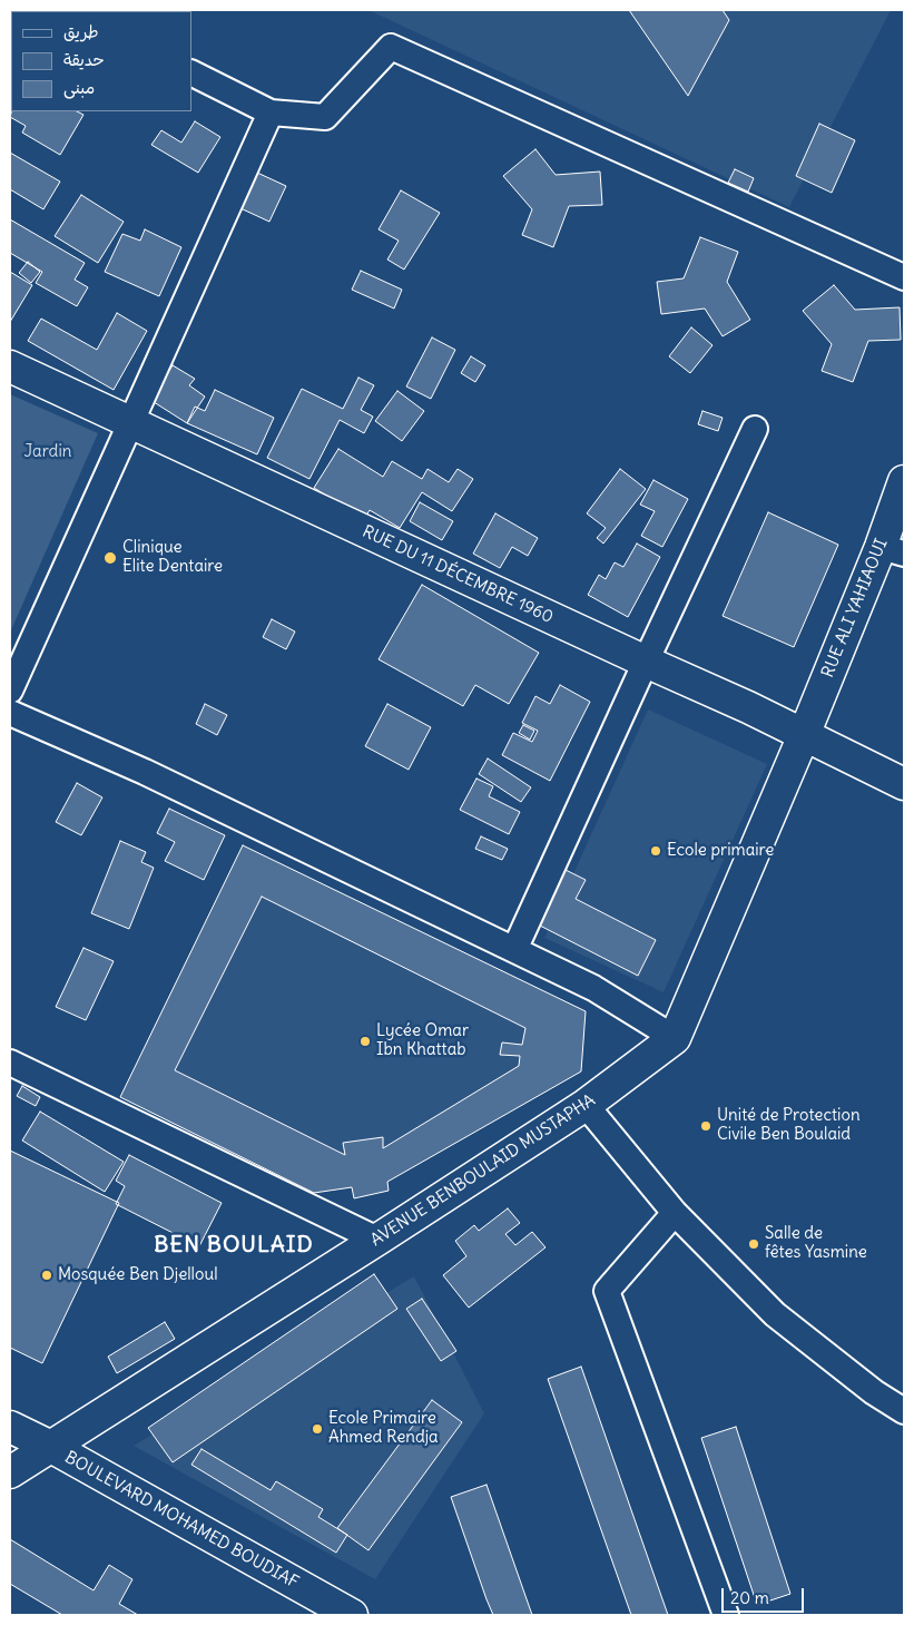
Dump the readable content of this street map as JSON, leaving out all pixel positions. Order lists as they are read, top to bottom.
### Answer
{
  "streets": {
    "main road": [
      "RUE DU 11 DÉCEMBRE 1960",
      "RUE ALI YAHIAOUI",
      "AVENUE BENBOULAID MUSTAPHA",
      "BOULEVARD MOHAMED BOUDIAF"
    ]
  },
  "crossings": [
    ["RUE DU 11 DÉCEMBRE 1960", "RUE ALI YAHIAOUI"],
    ["AVENUE BENBOULAID MUSTAPHA", "BOULEVARD MOHAMED BOUDIAF"]
  ],
  "districts": ["BEN BOULAID"],
  "parks": ["Jardin"],
  "places": [
    "Clinique Elite Dentaire",
    "Ecole primaire",
    "Lycée Omar Ibn Khattab",
    "Unité de Protection Civile Ben Boulaid",
    "Salle de fêtes Yasmine",
    "Mosquée Ben Djelloul",
    "Ecole Primaire Ahmed Rendja"
  ],
  "legend": ["طريق", "حديقة", "مبنى"],
  "scale_bar": "20 m"
}
